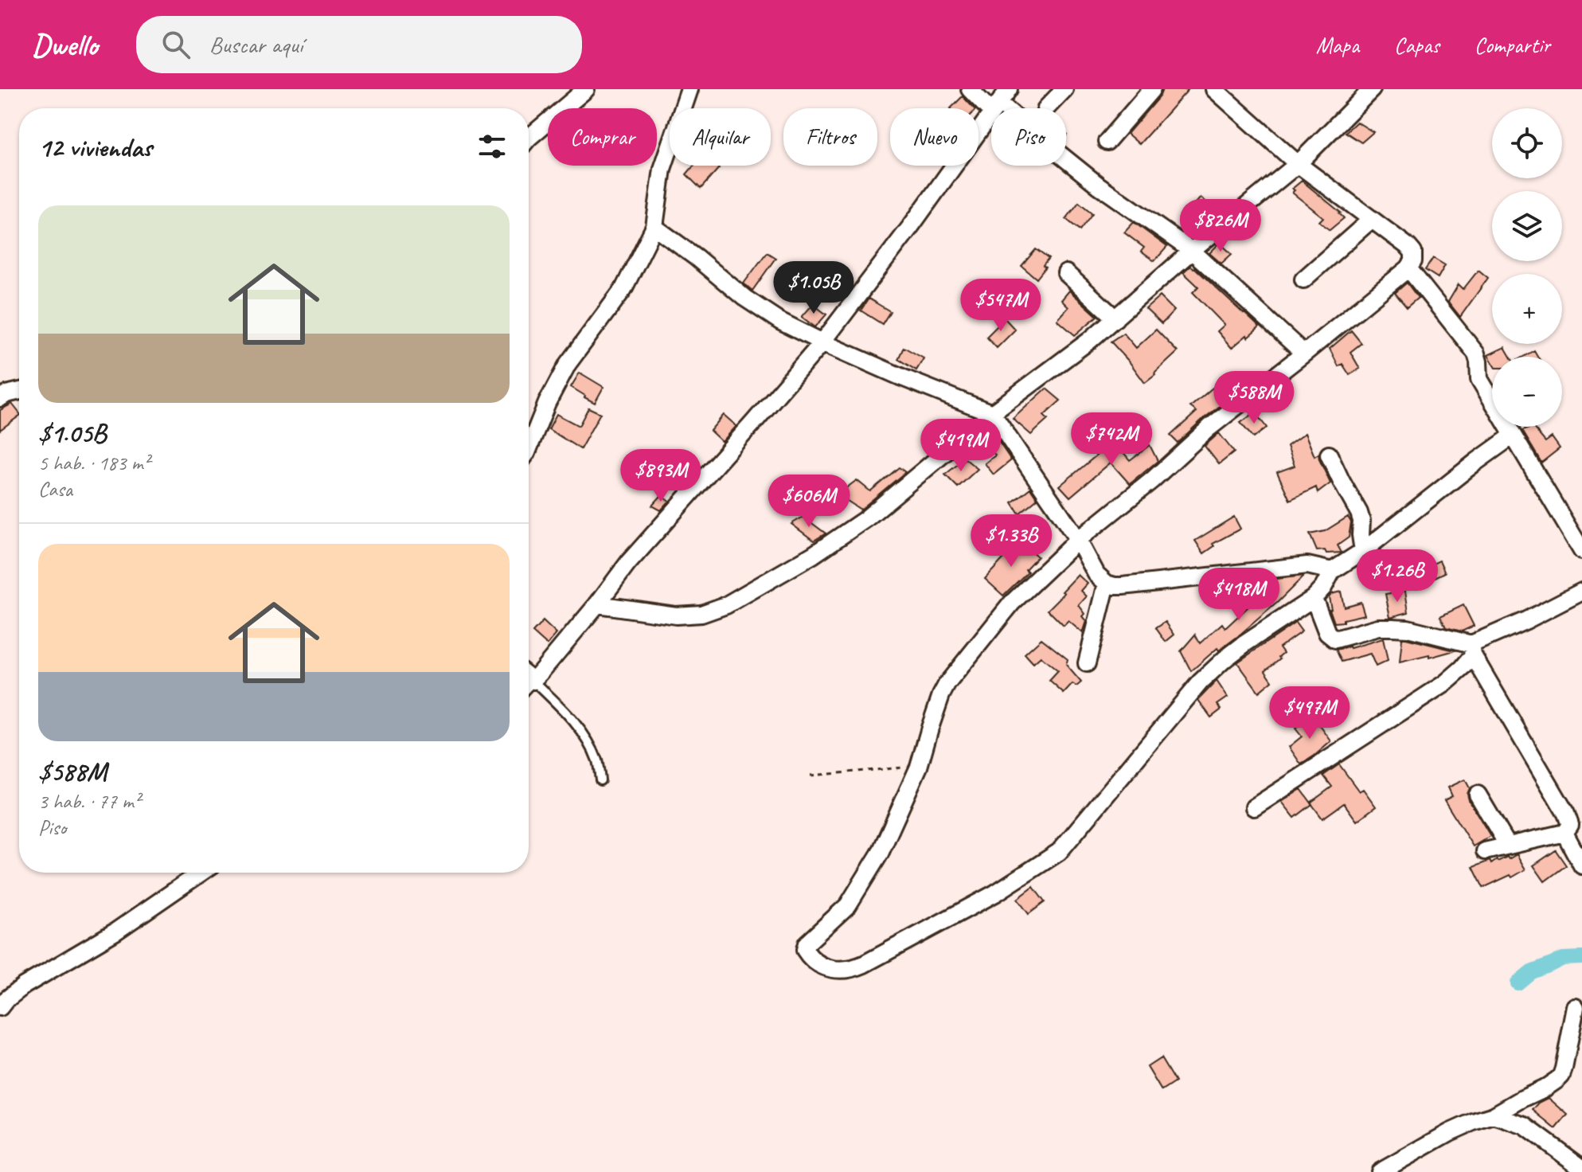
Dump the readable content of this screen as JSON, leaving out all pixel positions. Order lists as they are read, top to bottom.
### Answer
{
  "page": {
    "header": "Dwello",
    "search": "Buscar aquí",
    "nav": ["Mapa", "Capas", "Compartir"],
    "map_buttons": ["+", "−"],
    "chip": [
      "Comprar",
      "Alquilar",
      "Filtros",
      "Nuevo",
      "Piso"
    ],
    "heading": "12 viviendas",
    "list": [
      {
        "name": "$1.05B",
        "note": "5 hab. · 183 m² · Casa"
      },
      {
        "name": "$588M",
        "note": "3 hab. · 77 m² · Piso"
      }
    ],
    "price": [
      "$826M",
      "$1.05B",
      "$547M",
      "$588M",
      "$742M",
      "$419M",
      "$893M",
      "$606M",
      "$1.33B",
      "$1.26B",
      "$418M",
      "$497M"
    ]
  }
}
